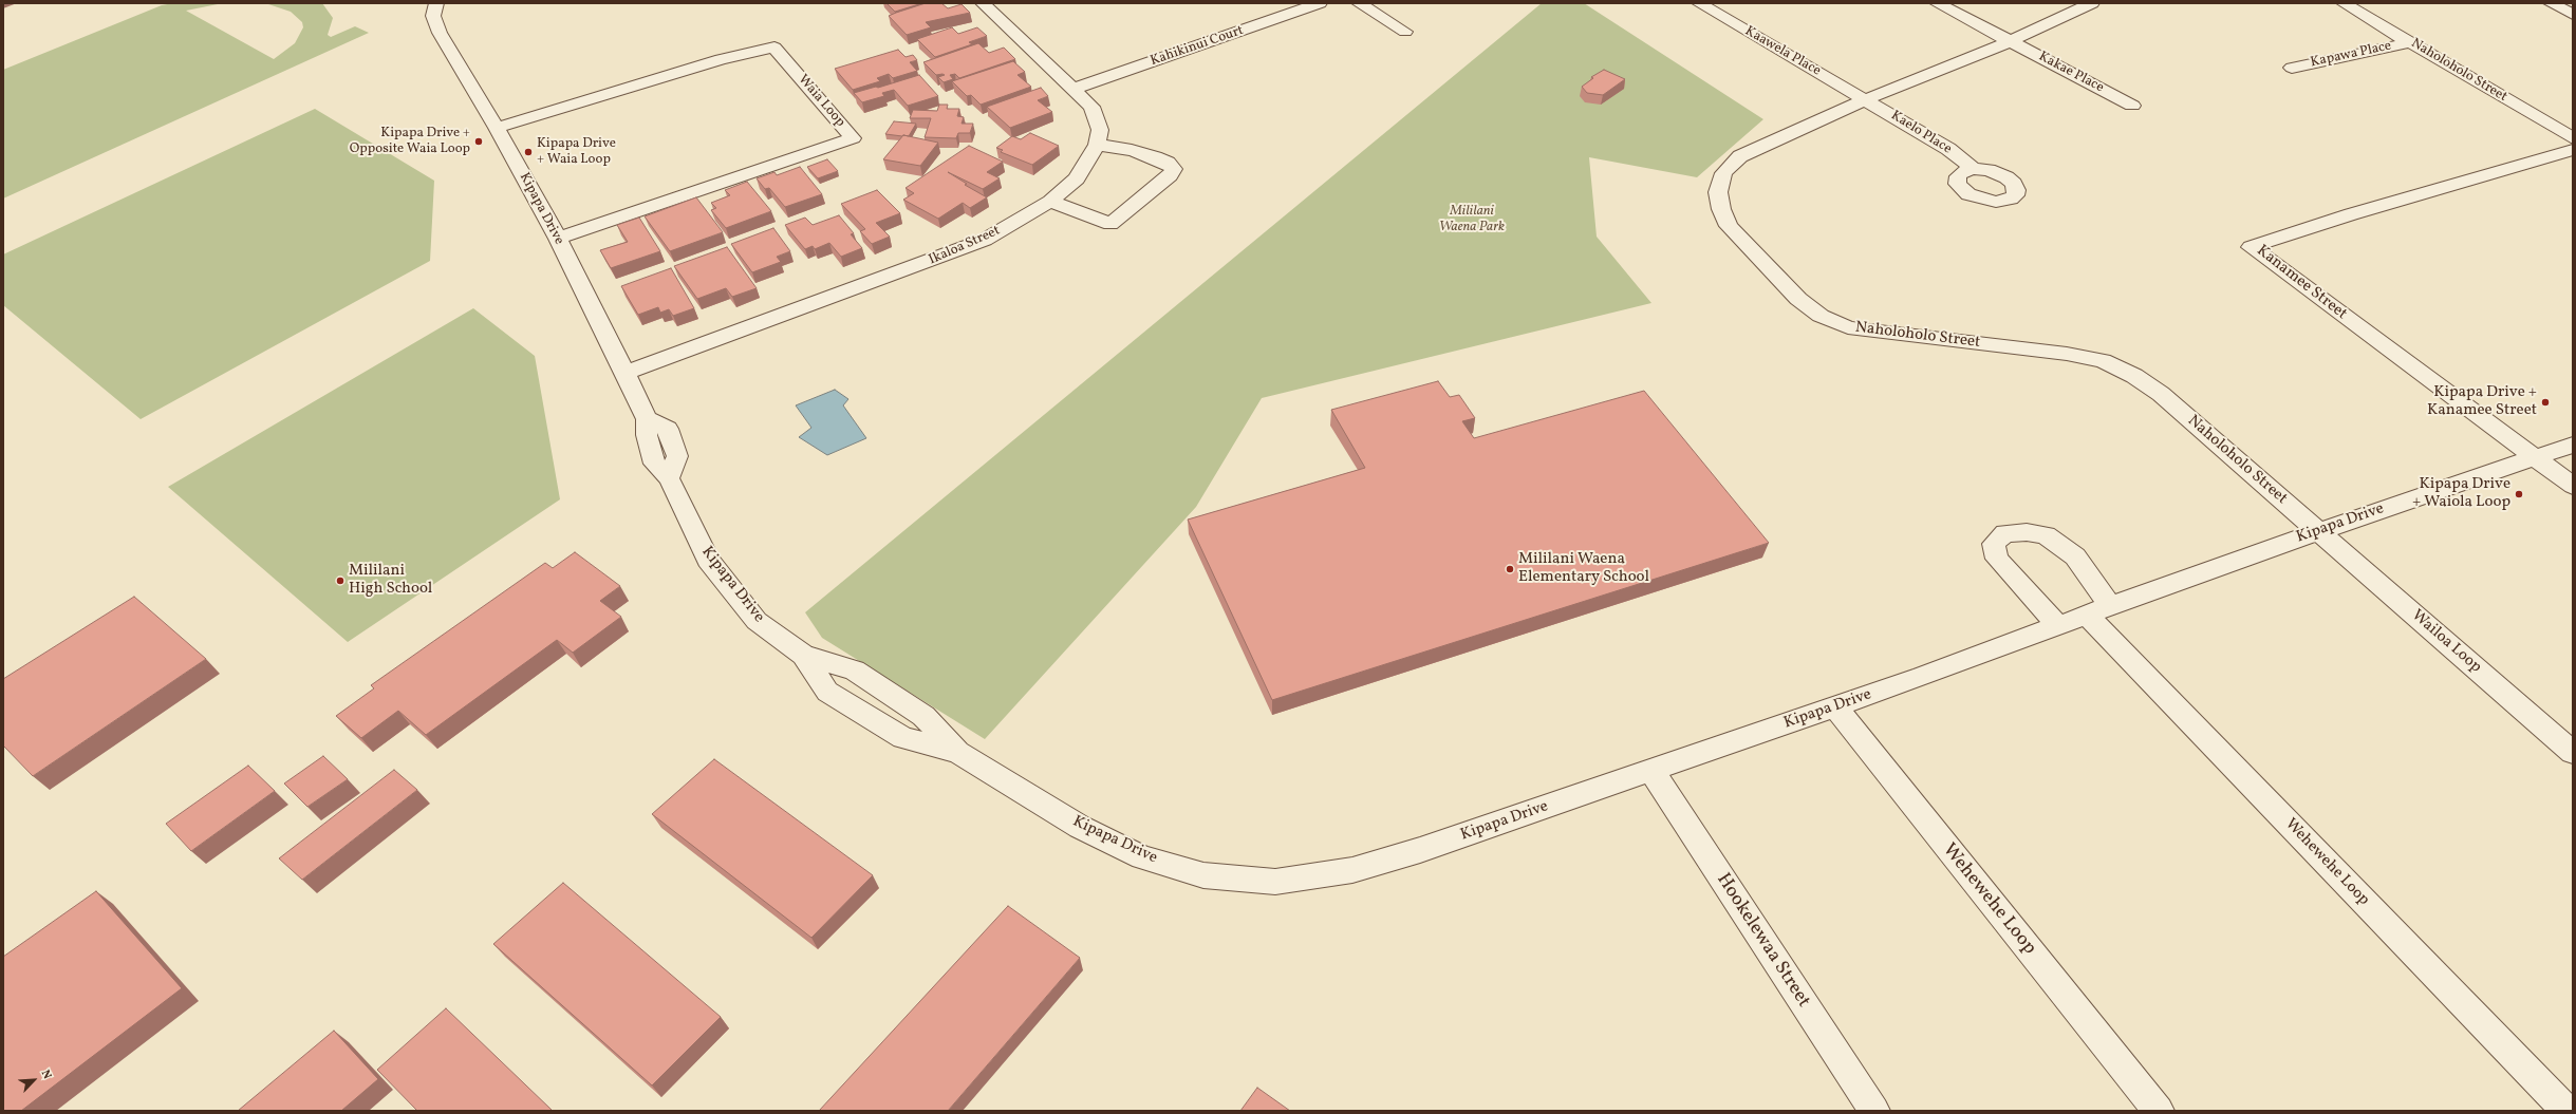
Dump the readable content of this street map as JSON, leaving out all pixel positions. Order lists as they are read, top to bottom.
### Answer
{
  "streets": {
    "street": [
      "Kahikinui Court",
      "Kaawela Place",
      "Kapawa Place",
      "Naholoholo Street",
      "Kakae Place",
      "Waia Loop",
      "Kaelo Place",
      "Kipapa Drive",
      "Ikaloa Street",
      "Kanamee Street",
      "Wailoa Loop",
      "Wehewehe Loop",
      "Hookelewaa Street"
    ]
  },
  "crossings": [
    ["Kahikinui Court", "Ikaloa Street"],
    ["Kaawela Place", "Naholoholo Street"],
    ["Kaawela Place", "Kaelo Place"],
    ["Kapawa Place", "Naholoholo Street"],
    ["Naholoholo Street", "Kakae Place"],
    ["Naholoholo Street", "Kaelo Place"],
    ["Naholoholo Street", "Kipapa Drive"],
    ["Naholoholo Street", "Wailoa Loop"],
    ["Waia Loop", "Kipapa Drive"],
    ["Kipapa Drive", "Ikaloa Street"],
    ["Kipapa Drive", "Kanamee Street"],
    ["Kipapa Drive", "Wailoa Loop"],
    ["Kipapa Drive", "Wehewehe Loop"],
    ["Kipapa Drive", "Hookelewaa Street"]
  ],
  "parks": ["Mililani Waena Park"],
  "places": [
    "Kipapa Drive + Opposite Waia Loop",
    "Kipapa Drive + Waia Loop",
    "Kipapa Drive + Kanamee Street",
    "Kipapa Drive + Waiola Loop",
    "Mililani Waena Elementary School",
    "Mililani High School"
  ],
  "north": "top right"
}
